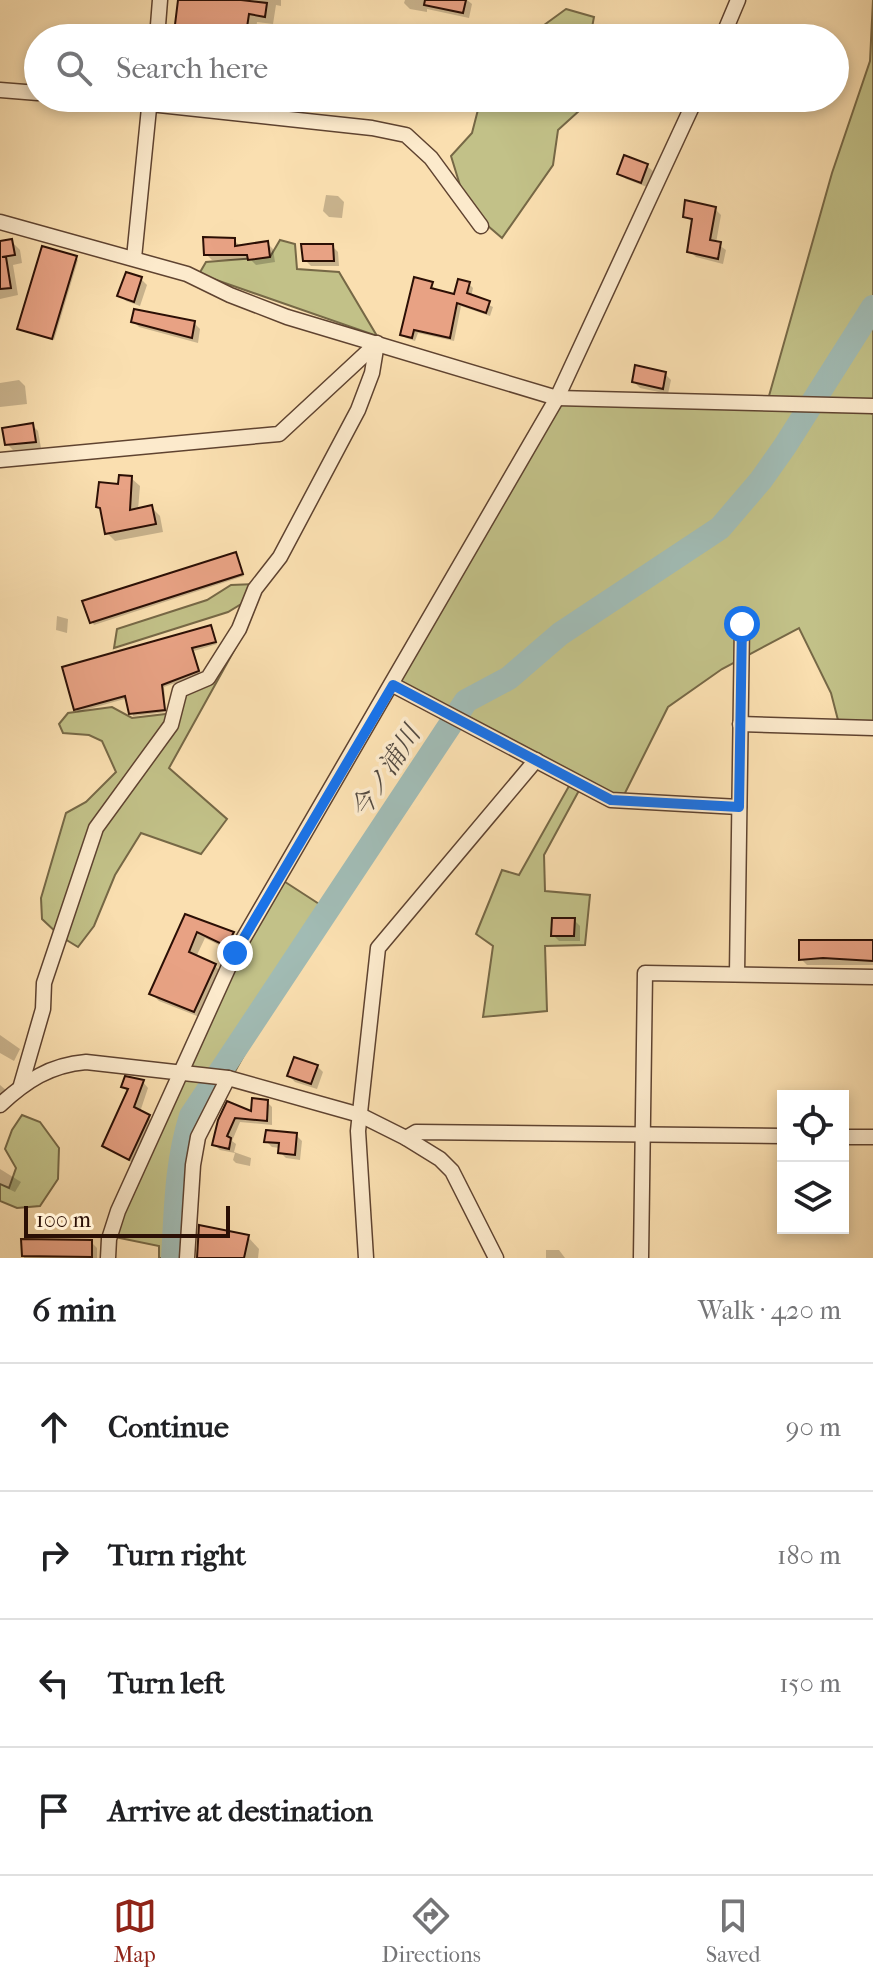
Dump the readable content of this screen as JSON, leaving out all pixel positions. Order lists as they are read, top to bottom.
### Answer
{
  "water": ["今ノ浦川"],
  "scale_bar": "100 m",
  "page": {
    "search": "Search here",
    "scale": "100 m",
    "heading": ["6 min", "Walk · 420 m"],
    "list": [
      ["Continue", "90 m"],
      ["Turn right", "180 m"],
      ["Turn left", "150 m"],
      "Arrive at destination"
    ],
    "nav": ["Map", "Directions", "Saved"]
  }
}
